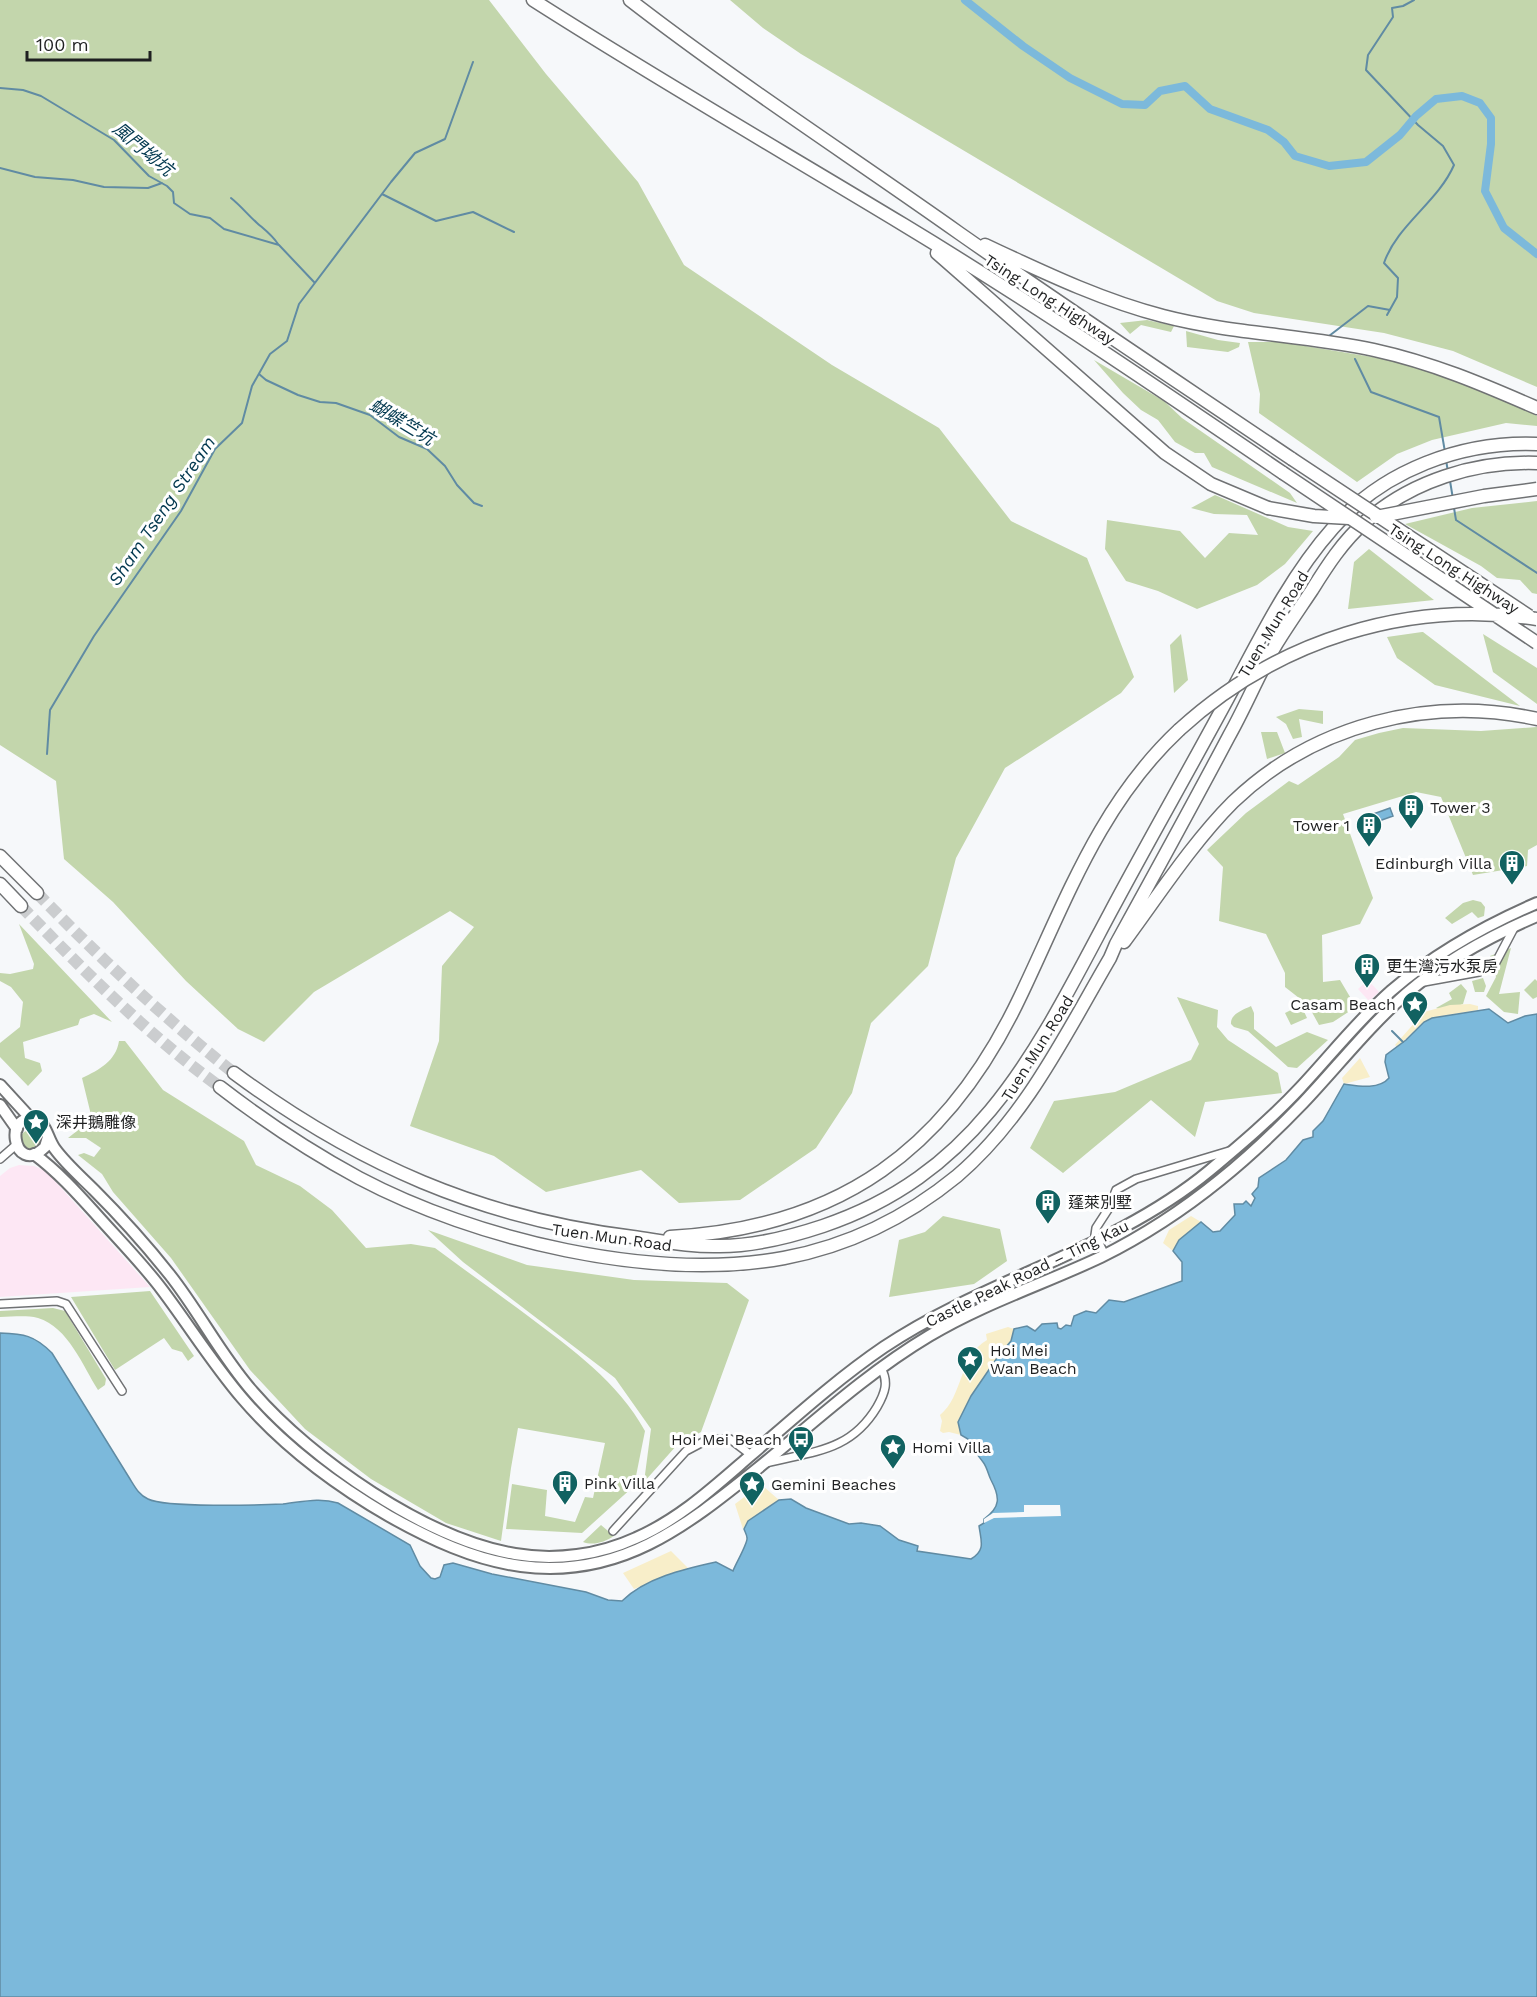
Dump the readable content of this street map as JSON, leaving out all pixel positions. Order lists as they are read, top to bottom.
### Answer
{
  "streets": {
    "highway": ["Tsing Long Highway", "Tuen Mun Road"],
    "main road": ["Castle Peak Road – Ting Kau"]
  },
  "water": ["風門坳坑", "蝴蝶竺坑", "Sham Tseng Stream"],
  "places": {
    "building": [
      "Tower 3",
      "Tower 1",
      "Edinburgh Villa",
      "更生灣污水泵房",
      "蓬萊別墅",
      "Pink Villa"
    ],
    "place": [
      "Casam Beach",
      "深井鵝雕像",
      "Hoi Mei Wan Beach",
      "Homi Villa",
      "Gemini Beaches"
    ],
    "bus stop": ["Hoi Mei Beach"]
  },
  "scale_bar": "100 m"
}
